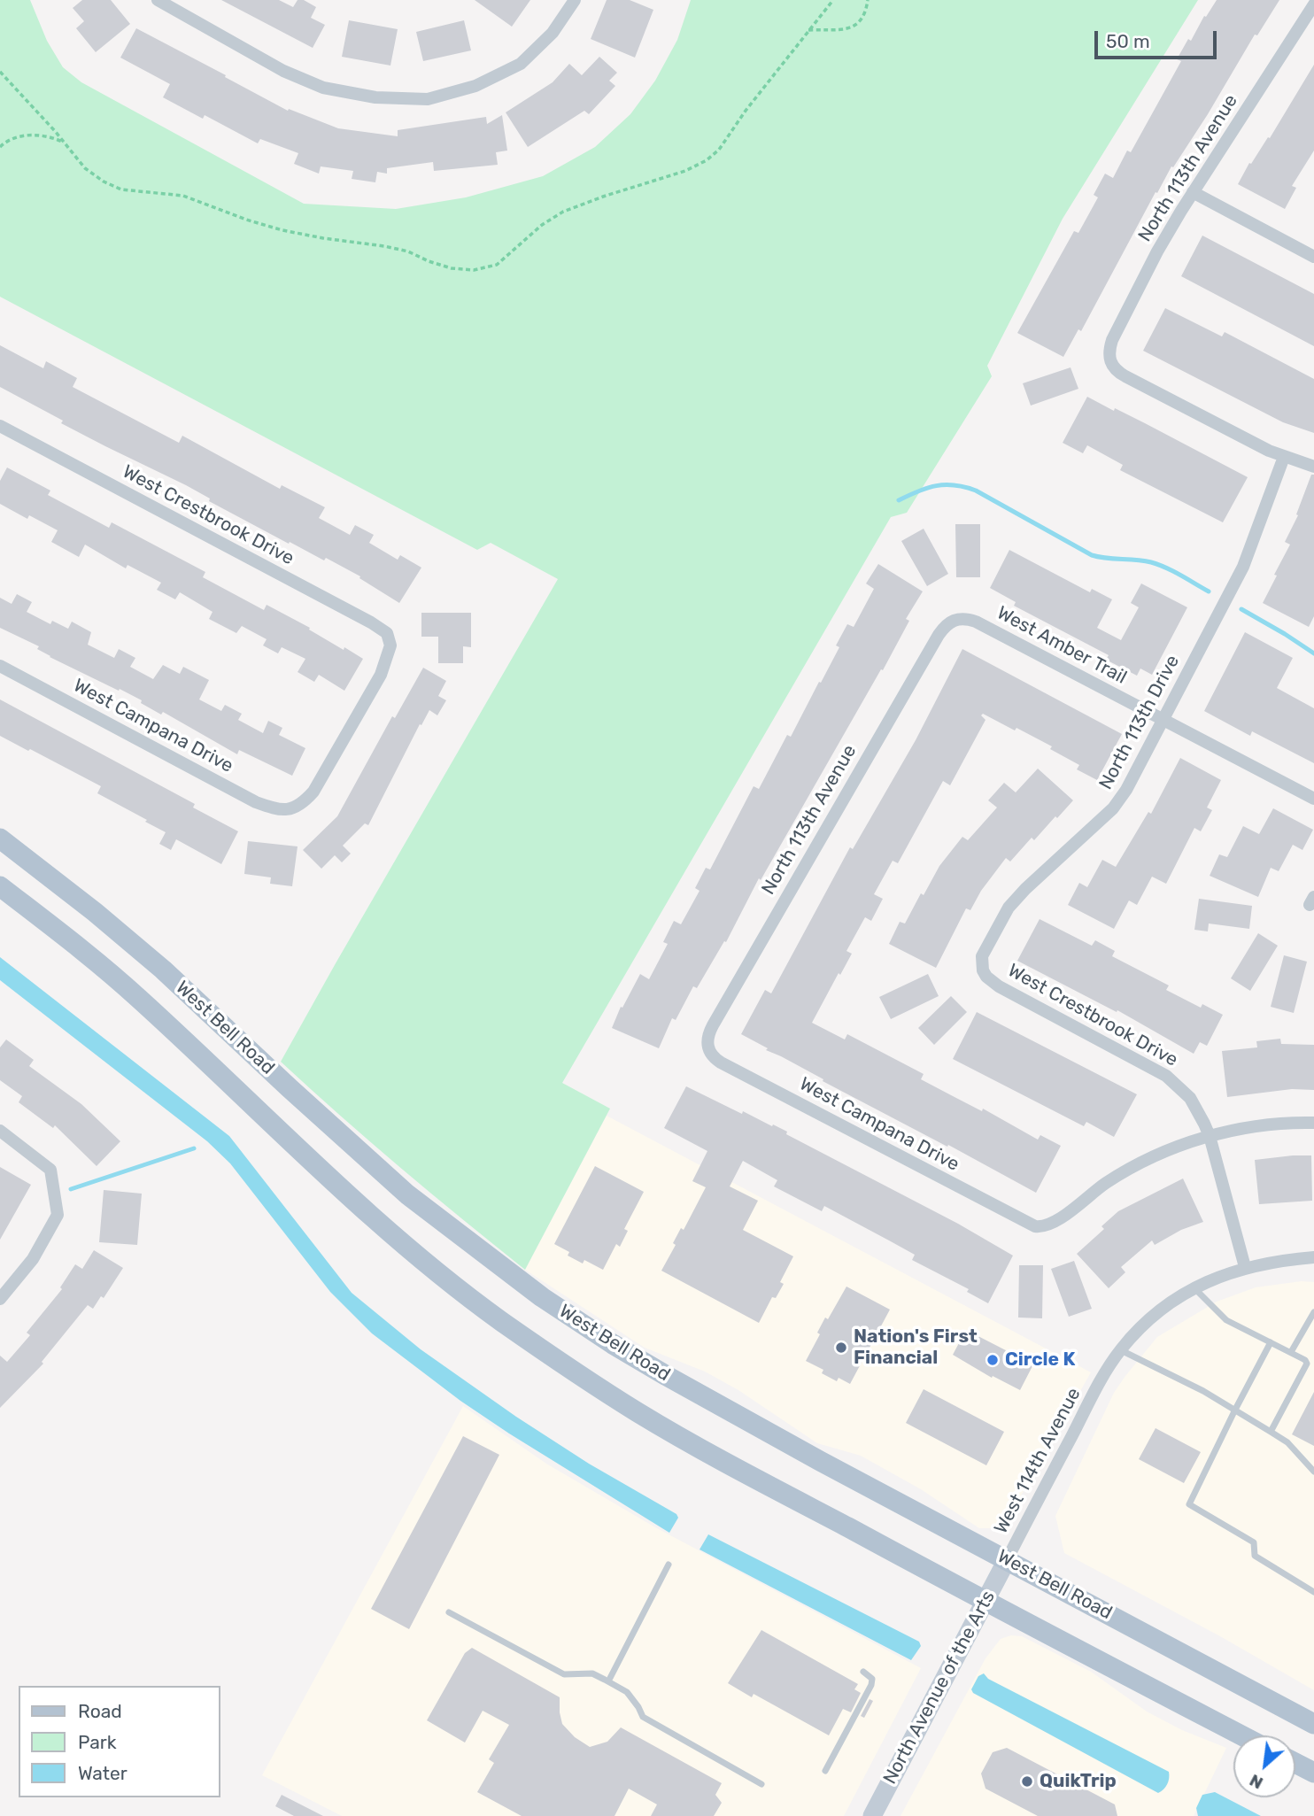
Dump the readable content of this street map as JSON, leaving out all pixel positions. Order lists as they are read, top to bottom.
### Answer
{
  "streets": {
    "main road": ["West Bell Road"],
    "street": [
      "North 113th Avenue",
      "West Crestbrook Drive",
      "West Amber Trail",
      "North 113th Drive",
      "West Campana Drive",
      "West 114th Avenue",
      "North Avenue of the Arts"
    ]
  },
  "crossings": [
    ["North 113th Avenue", "West Amber Trail"],
    ["North 113th Avenue", "North 113th Drive"],
    ["North 113th Avenue", "West Campana Drive"],
    ["West Crestbrook Drive", "North 113th Drive"],
    ["West Crestbrook Drive", "West Campana Drive"],
    ["West Crestbrook Drive", "West 114th Avenue"],
    ["West Amber Trail", "North 113th Drive"],
    ["West Bell Road", "West 114th Avenue"],
    ["West Bell Road", "North Avenue of the Arts"],
    ["West 114th Avenue", "North Avenue of the Arts"]
  ],
  "places": ["Nation's First Financial", "Circle K", "QuikTrip"],
  "legend": ["Road", "Park", "Water"],
  "scale_bar": "50 m",
  "north": "bottom left"
}
